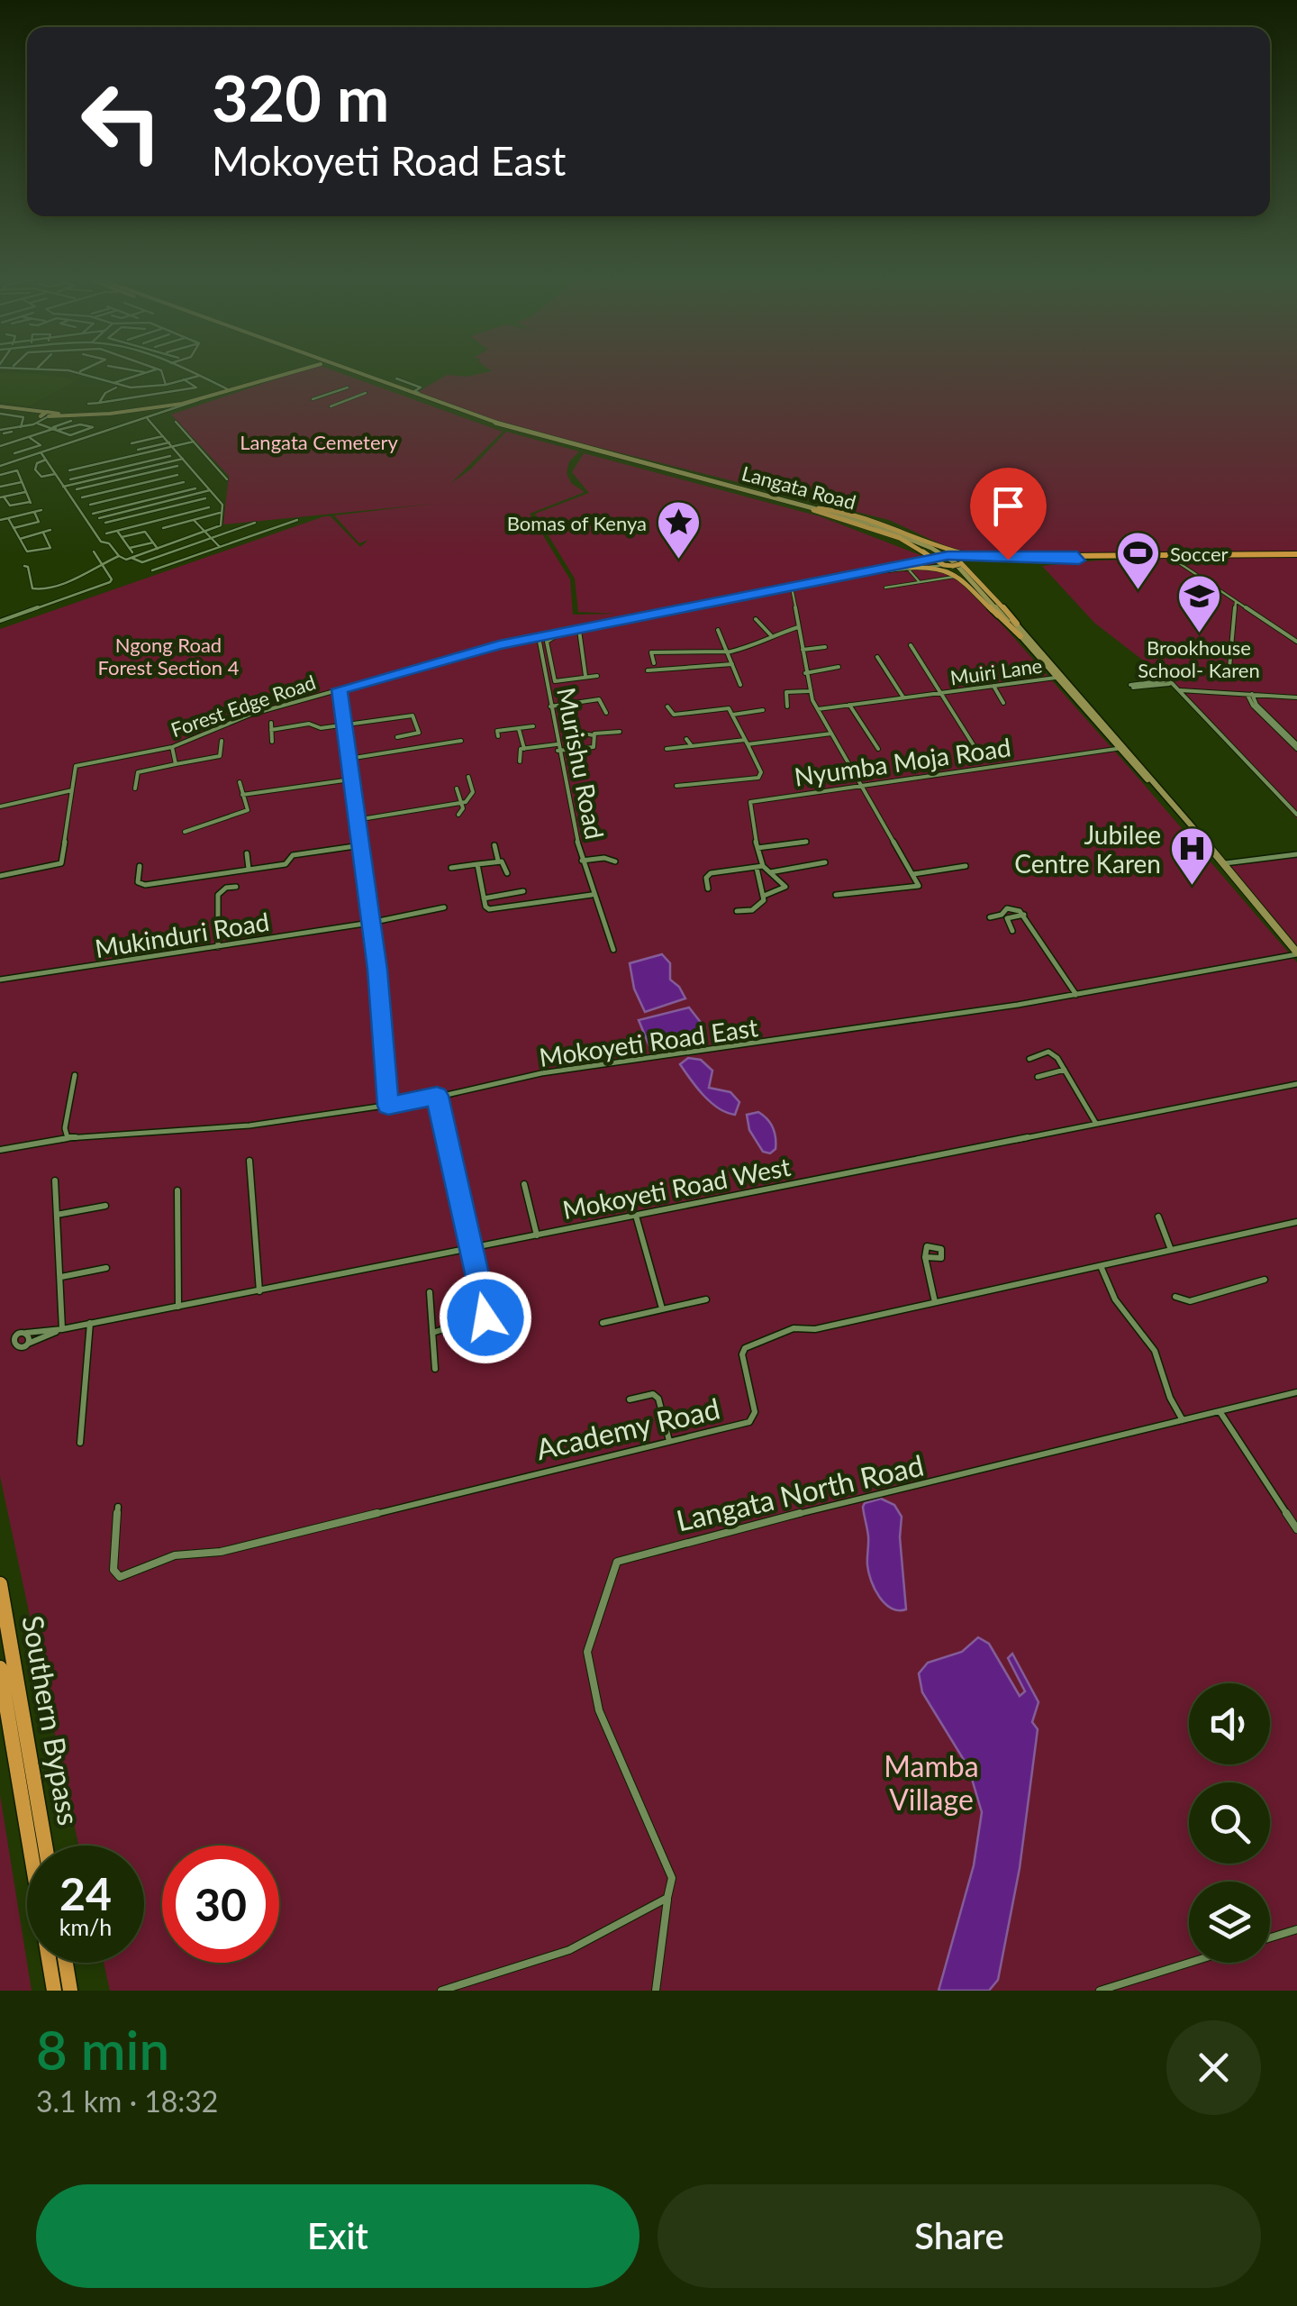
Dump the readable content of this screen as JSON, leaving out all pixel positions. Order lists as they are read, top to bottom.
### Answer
{
  "streets": {
    "highway": ["Southern Bypass"],
    "main road": ["Langata Road"],
    "street": [
      "Muiri Lane",
      "Forest Edge Road",
      "Nyumba Moja Road",
      "Murishu Road",
      "Mukinduri Road",
      "Mokoyeti Road East",
      "Mokoyeti Road West",
      "Academy Road",
      "Langata North Road"
    ]
  },
  "crossings": [
    ["Langata Road", "Muiri Lane"],
    ["Langata Road", "Forest Edge Road"],
    ["Langata Road", "Nyumba Moja Road"],
    ["Langata Road", "Mokoyeti Road East"],
    ["Forest Edge Road", "Murishu Road"]
  ],
  "parks": ["Langata Cemetery", "Ngong Road Forest Section 4", "Mamba Village"],
  "places": {
    "place": ["Bomas of Kenya"],
    "sports": ["Soccer"],
    "school or university": ["Brookhouse School- Karen"],
    "hospital": ["Jubilee Centre Karen"]
  },
  "page": {
    "turn": ["320 m", "Mokoyeti Road East"],
    "speed": "24 km/h",
    "limit": "30",
    "heading": ["8 min", "3.1 km · 18:32"],
    "buttons": ["Exit", "Share"]
  }
}
